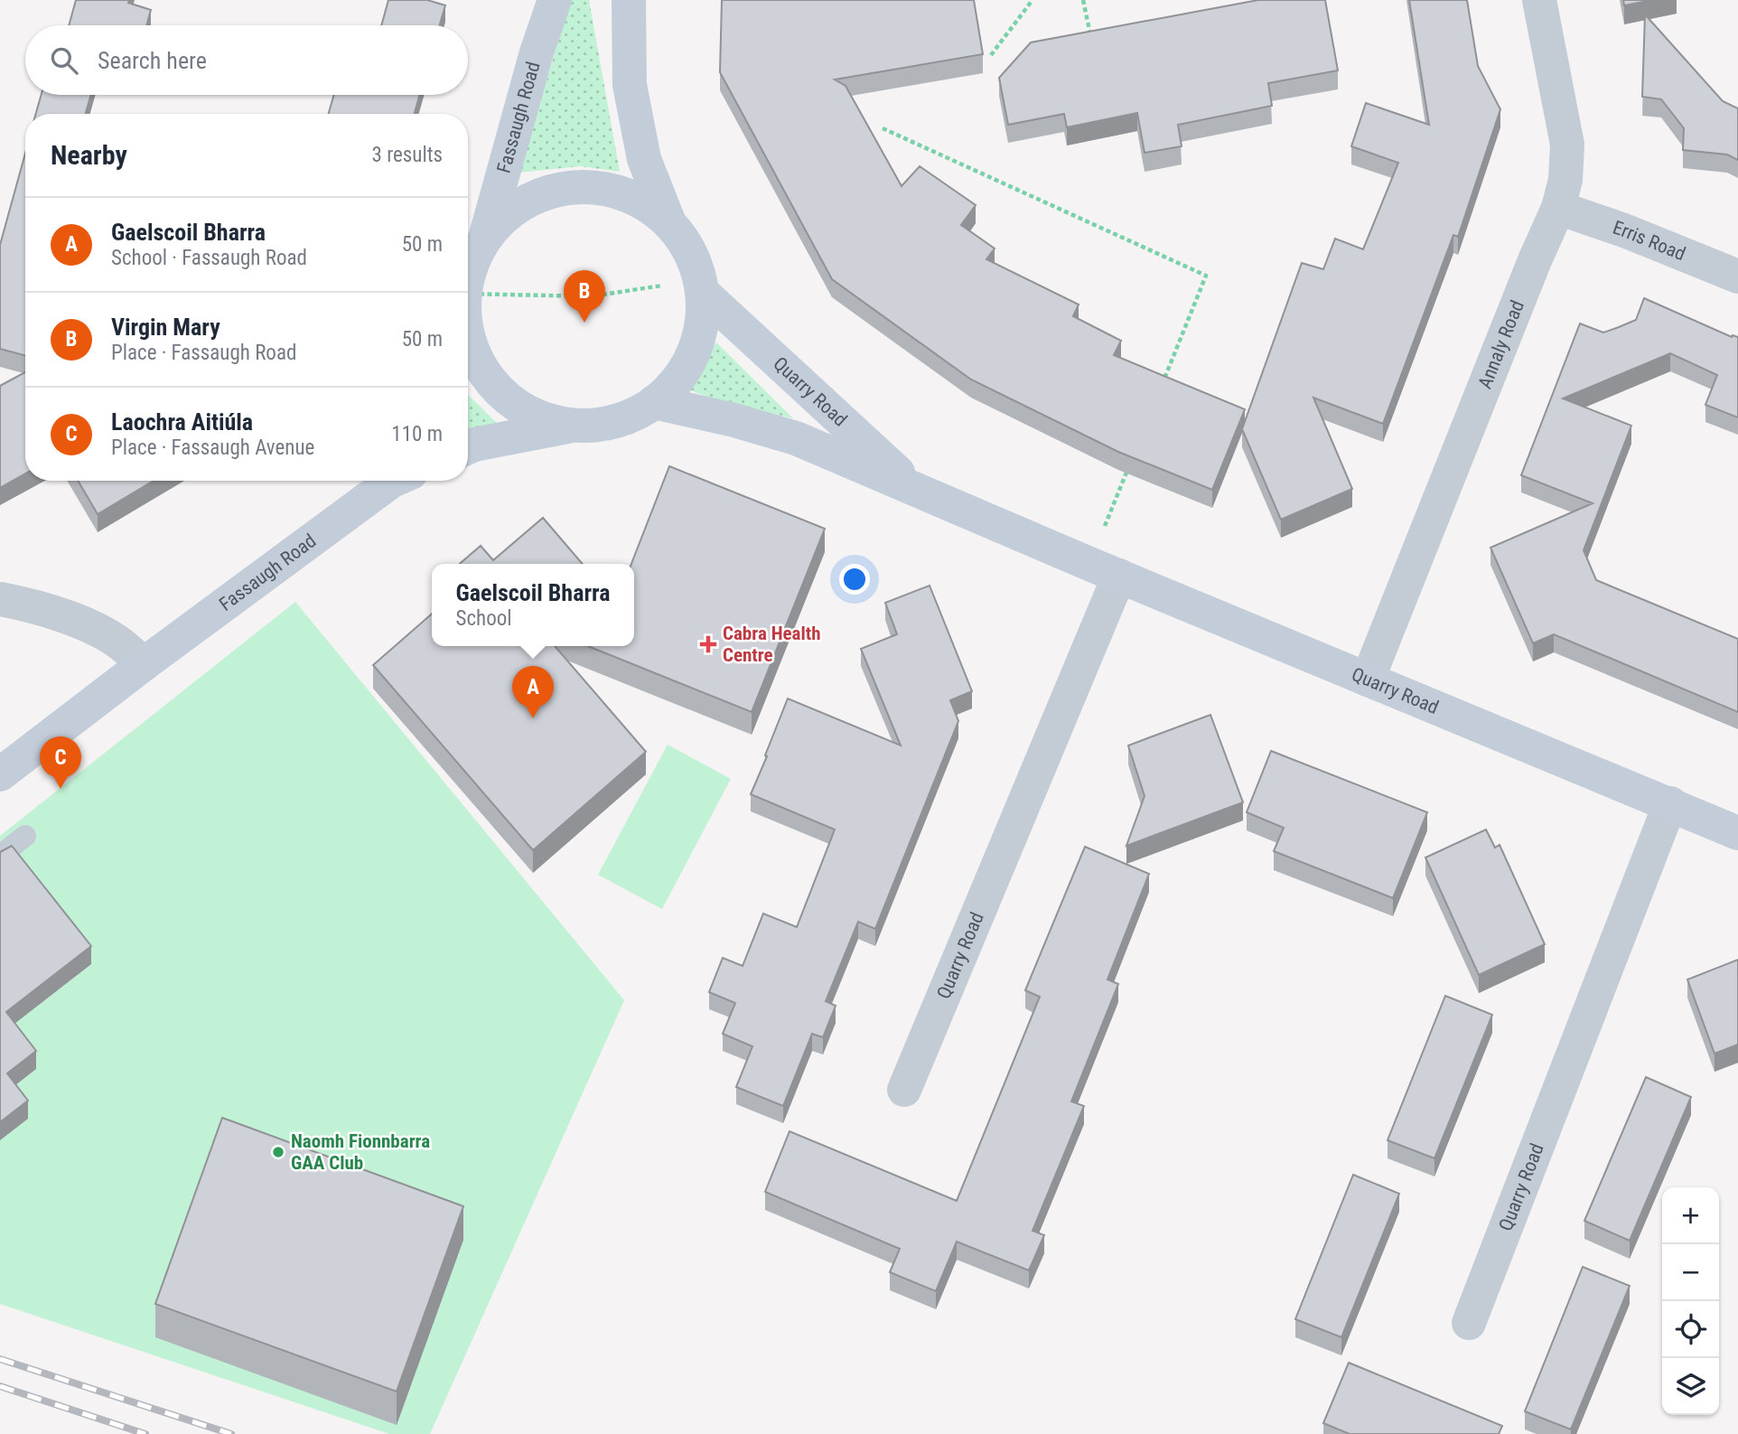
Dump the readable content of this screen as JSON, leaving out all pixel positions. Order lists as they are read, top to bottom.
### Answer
{
  "streets": {
    "street": [
      "Fassaugh Road",
      "Erris Road",
      "Annaly Road",
      "Quarry Road"
    ]
  },
  "crossings": [
    ["Erris Road", "Annaly Road"],
    ["Annaly Road", "Quarry Road"]
  ],
  "places": {
    "health": ["Cabra Health Centre"],
    "other": ["Naomh Fionnbarra GAA Club"]
  },
  "page": {
    "search": "Search here",
    "heading": ["Nearby", "3 results"],
    "list": [
      {
        "mark": "A",
        "name": "Gaelscoil Bharra",
        "note": "School · Fassaugh Road",
        "value": "50 m"
      },
      {
        "mark": "B",
        "name": "Virgin Mary",
        "note": "Place · Fassaugh Road",
        "value": "50 m"
      },
      {
        "mark": "C",
        "name": "Laochra Aitiúla",
        "note": "Place · Fassaugh Avenue",
        "value": "110 m"
      }
    ],
    "pins": ["B", "A", "C"],
    "popup": ["Gaelscoil Bharra", "School"],
    "map_buttons": ["+", "−"]
  }
}
